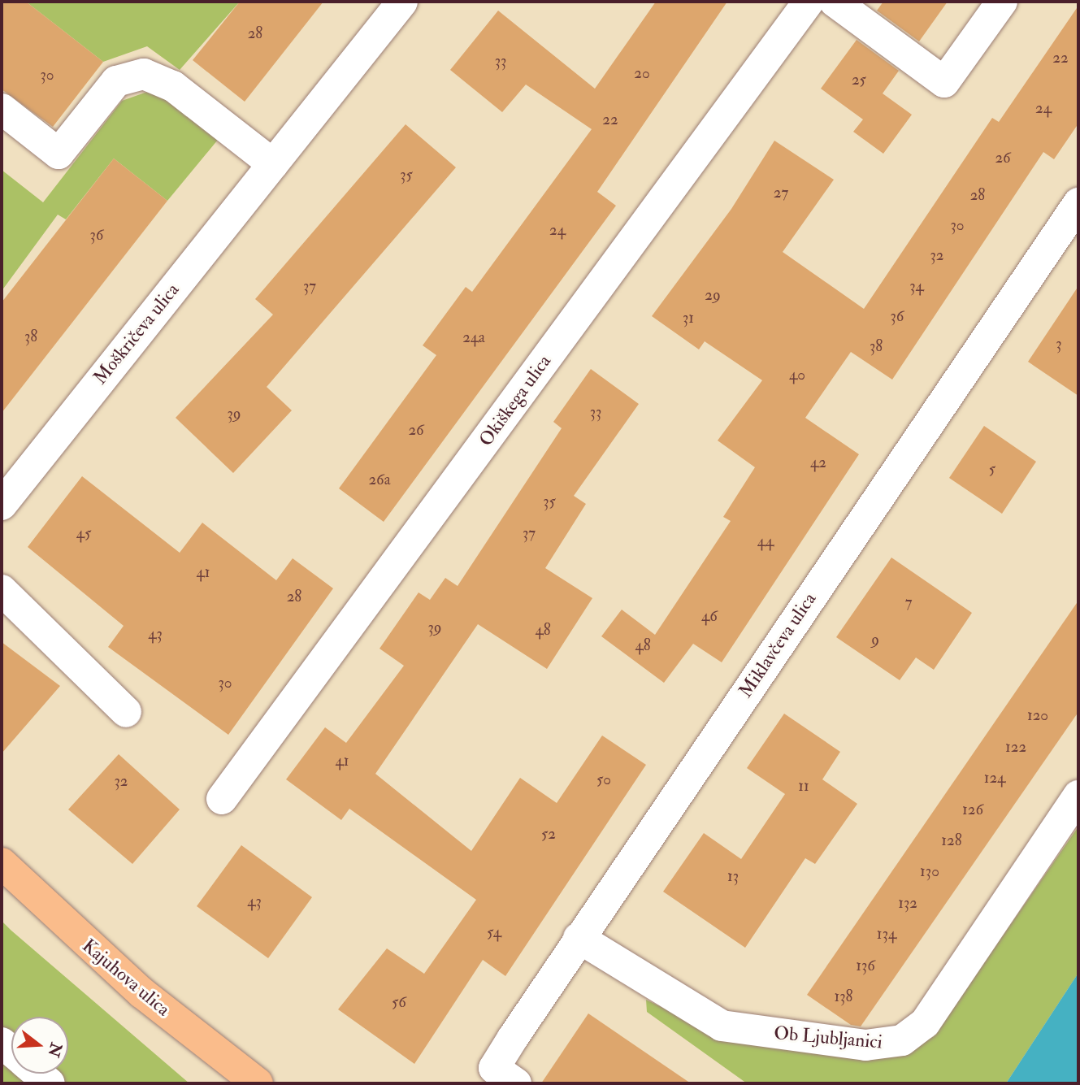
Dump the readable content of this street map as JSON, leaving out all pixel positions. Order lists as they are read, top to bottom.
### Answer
{
  "streets": {
    "main road": ["Kajuhova ulica"],
    "street": [
      "Moškričeva ulica",
      "Okiškega ulica",
      "Miklavčeva ulica",
      "Ob Ljubljanici"
    ]
  },
  "crossings": [
    ["Miklavčeva ulica", "Ob Ljubljanici"]
  ],
  "house_numbers": [
    "28",
    "22",
    "33",
    "20",
    "30",
    "25",
    "24",
    "22",
    "26",
    "35",
    "27",
    "28",
    "30",
    "24",
    "36",
    "32",
    "37",
    "34",
    "29",
    "36",
    "31",
    "38",
    "24a",
    "3",
    "38",
    "40",
    "33",
    "39",
    "26",
    "42",
    "5",
    "26a",
    "35",
    "45",
    "37",
    "44",
    "41",
    "28",
    "7",
    "46",
    "39",
    "48",
    "43",
    "9",
    "48",
    "30",
    "120",
    "122",
    "41",
    "124",
    "50",
    "32",
    "11",
    "126",
    "52",
    "128",
    "130",
    "13",
    "43",
    "132",
    "54",
    "134",
    "136",
    "138",
    "56"
  ],
  "north": "right"
}
